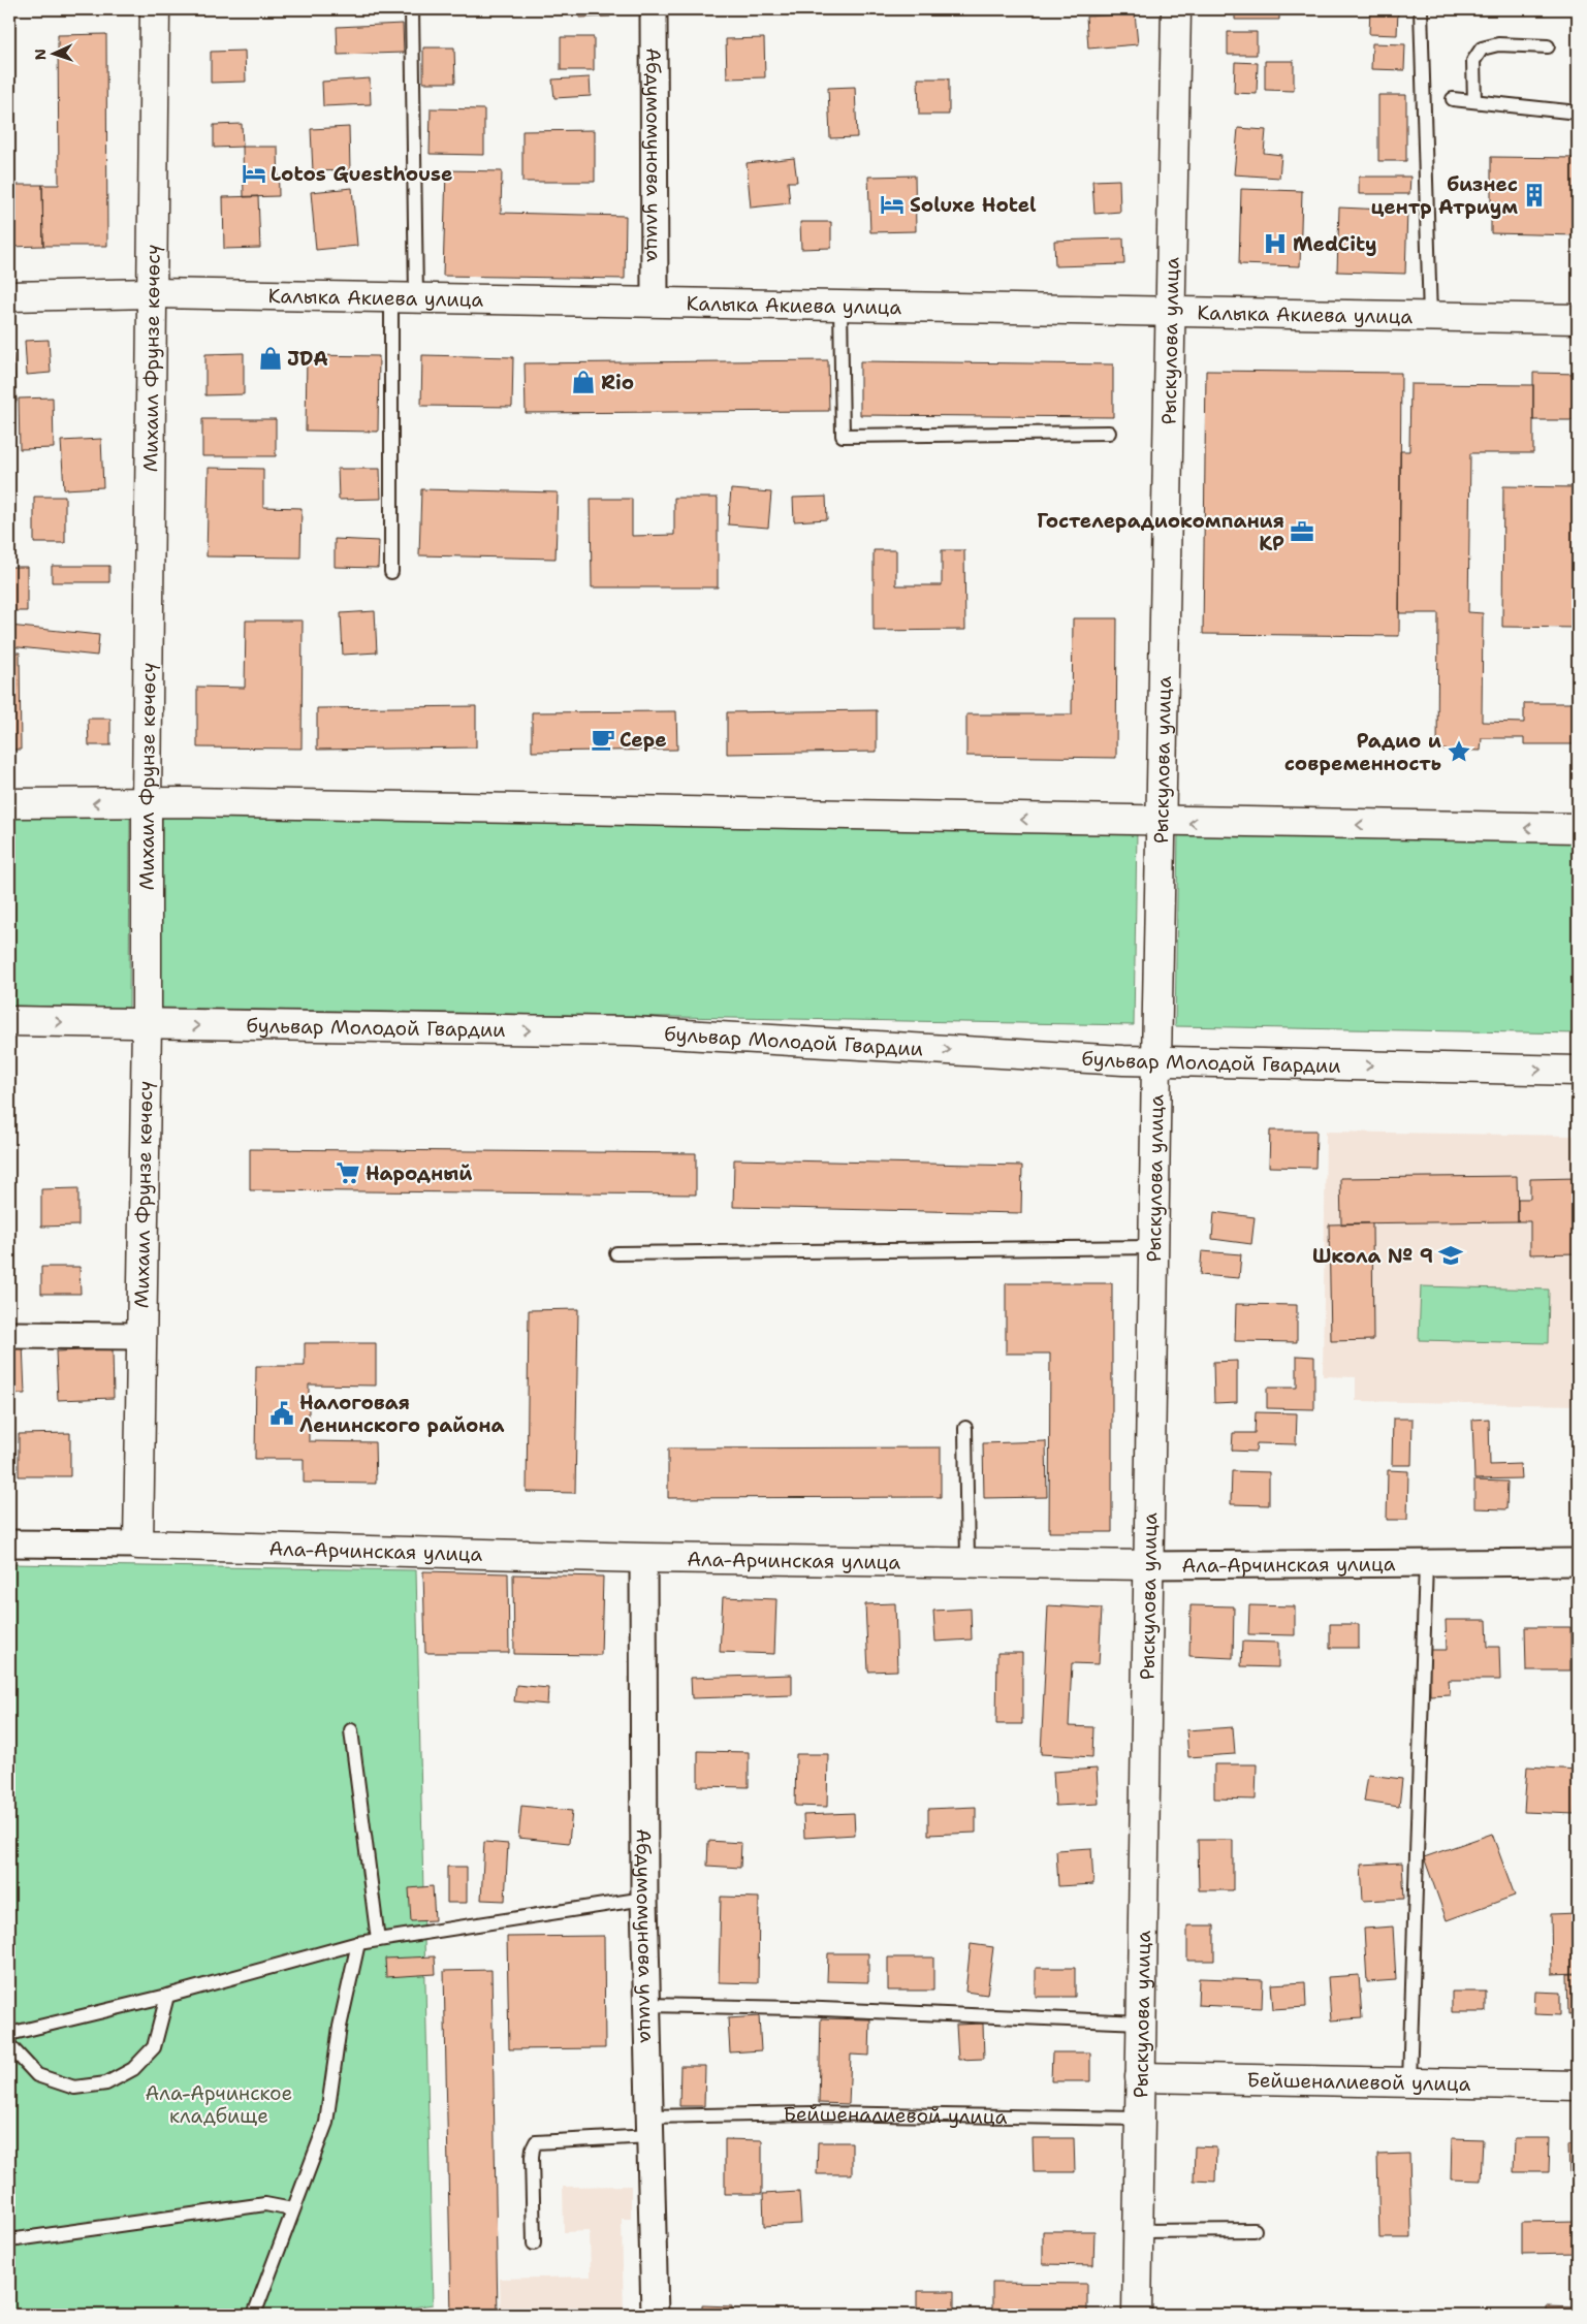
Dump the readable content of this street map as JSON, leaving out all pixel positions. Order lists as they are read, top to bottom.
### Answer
{
  "streets": {
    "main road": [
      "Калыка Акиева улица",
      "Рыскулова улица",
      "Михаил Фрунзе көчөсү",
      "бульвар Молодой Гвардии",
      "Ала-Арчинская улица",
      "Бейшеналиевой улица"
    ],
    "street": ["Абдумомунова улица"]
  },
  "crossings": [
    ["Абдумомунова улица", "Калыка Акиева улица"],
    ["Абдумомунова улица", "Ала-Арчинская улица"],
    ["Абдумомунова улица", "Бейшеналиевой улица"],
    ["Калыка Акиева улица", "Рыскулова улица"],
    ["Калыка Акиева улица", "Михаил Фрунзе көчөсү"],
    ["Рыскулова улица", "бульвар Молодой Гвардии"],
    ["Рыскулова улица", "Ала-Арчинская улица"],
    ["Рыскулова улица", "Бейшеналиевой улица"],
    ["Михаил Фрунзе көчөсү", "бульвар Молодой Гвардии"],
    ["Михаил Фрунзе көчөсү", "Ала-Арчинская улица"]
  ],
  "parks": ["Ала-Арчинское кладбище"],
  "places": {
    "hotel": ["Lotos Guesthouse", "Soluxe Hotel"],
    "building": ["бизнес центр Атриум"],
    "hospital": ["MedCity"],
    "shop": ["JDA", "Rio"],
    "office": ["Гостелерадиокомпания КР"],
    "cafe": ["Сере"],
    "place": ["Радио и современность"],
    "supermarket": ["Народный"],
    "school or university": ["Школа № 9"],
    "public building": ["Налоговая Ленинского района"]
  },
  "north": "left"
}
